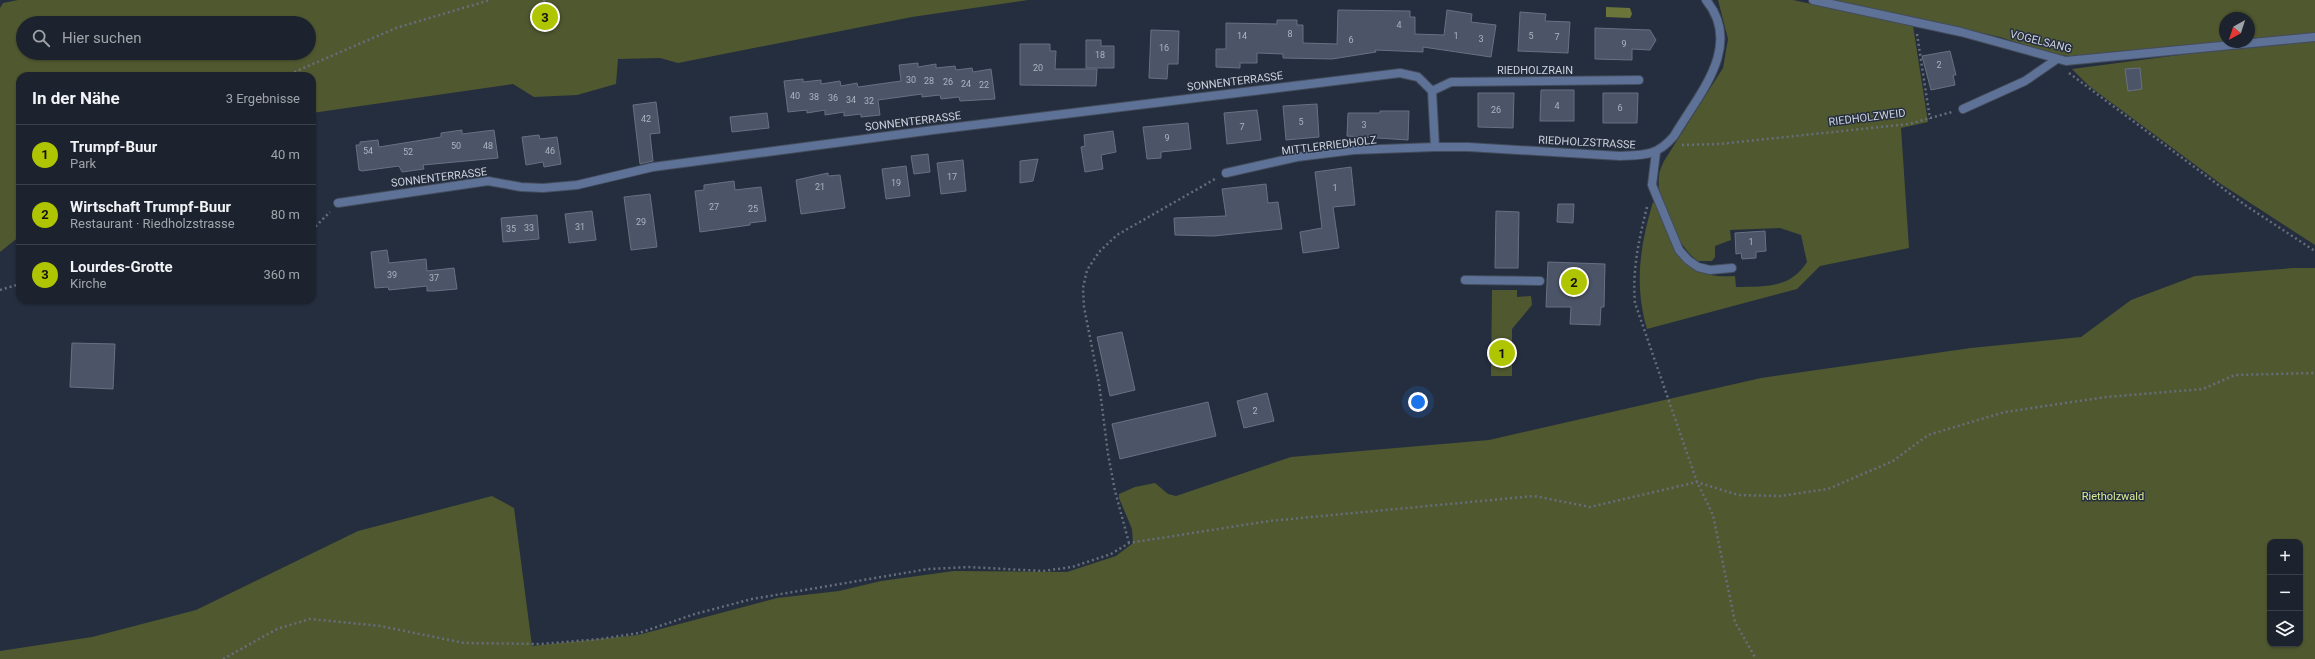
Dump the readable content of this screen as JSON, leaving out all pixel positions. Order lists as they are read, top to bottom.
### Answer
{
  "streets": {
    "street": [
      "VOGELSANG",
      "RIEDHOLZRAIN",
      "SONNENTERRASSE",
      "RIEDHOLZSTRASSE",
      "MITTLERRIEDHOLZ"
    ],
    "path": ["RIEDHOLZWEID"]
  },
  "crossings": [
    ["RIEDHOLZRAIN", "SONNENTERRASSE"],
    ["RIEDHOLZWEID", "RIEDHOLZSTRASSE"],
    ["RIEDHOLZSTRASSE", "MITTLERRIEDHOLZ"]
  ],
  "parks": ["Rietholzwald"],
  "house_numbers": [
    "4",
    "8",
    "14",
    "1",
    "5",
    "7",
    "3",
    "6",
    "9",
    "16",
    "18",
    "2",
    "20",
    "30",
    "28",
    "26",
    "24",
    "22",
    "40",
    "38",
    "36",
    "34",
    "32",
    "4",
    "6",
    "26",
    "42",
    "5",
    "3",
    "7",
    "9",
    "50",
    "48",
    "54",
    "46",
    "52",
    "17",
    "19",
    "21",
    "1",
    "27",
    "25",
    "29",
    "31",
    "33",
    "35",
    "1",
    "39",
    "37",
    "2"
  ],
  "north": "bottom left",
  "page": {
    "pins": ["3", "2", "1"],
    "search": "Hier suchen",
    "heading": ["In der Nähe", "3 Ergebnisse"],
    "list": [
      {
        "mark": "1",
        "name": "Trumpf-Buur",
        "note": "Park",
        "value": "40 m"
      },
      {
        "mark": "2",
        "name": "Wirtschaft Trumpf-Buur",
        "note": "Restaurant · Riedholzstrasse",
        "value": "80 m"
      },
      {
        "mark": "3",
        "name": "Lourdes-Grotte",
        "note": "Kirche",
        "value": "360 m"
      }
    ],
    "map_buttons": ["+", "−"]
  }
}
